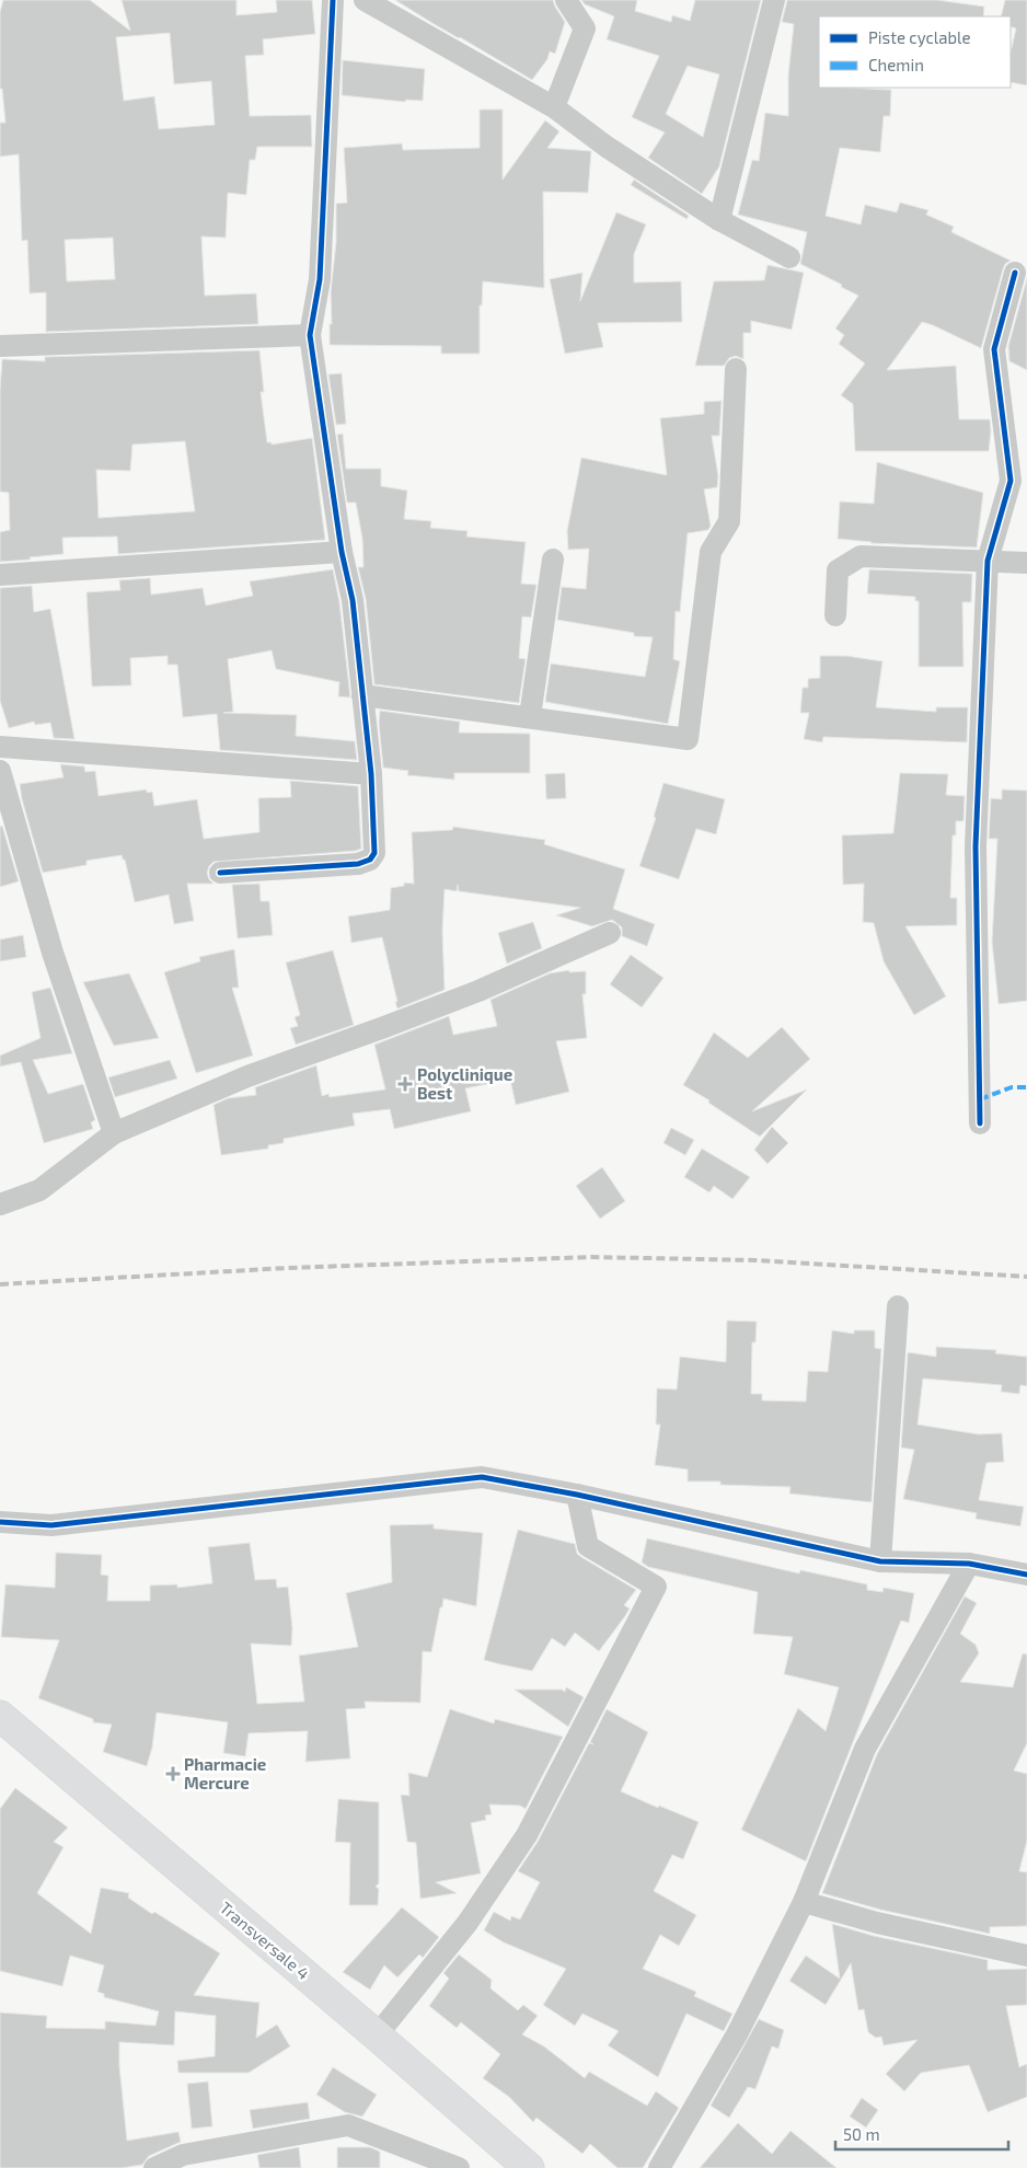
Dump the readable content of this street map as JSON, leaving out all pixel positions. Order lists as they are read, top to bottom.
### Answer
{
  "streets": {
    "main road": ["Transversale 4"]
  },
  "places": {
    "health": ["Polyclinique Best", "Pharmacie Mercure"]
  },
  "legend": ["Piste cyclable", "Chemin"],
  "scale_bar": "50 m"
}
